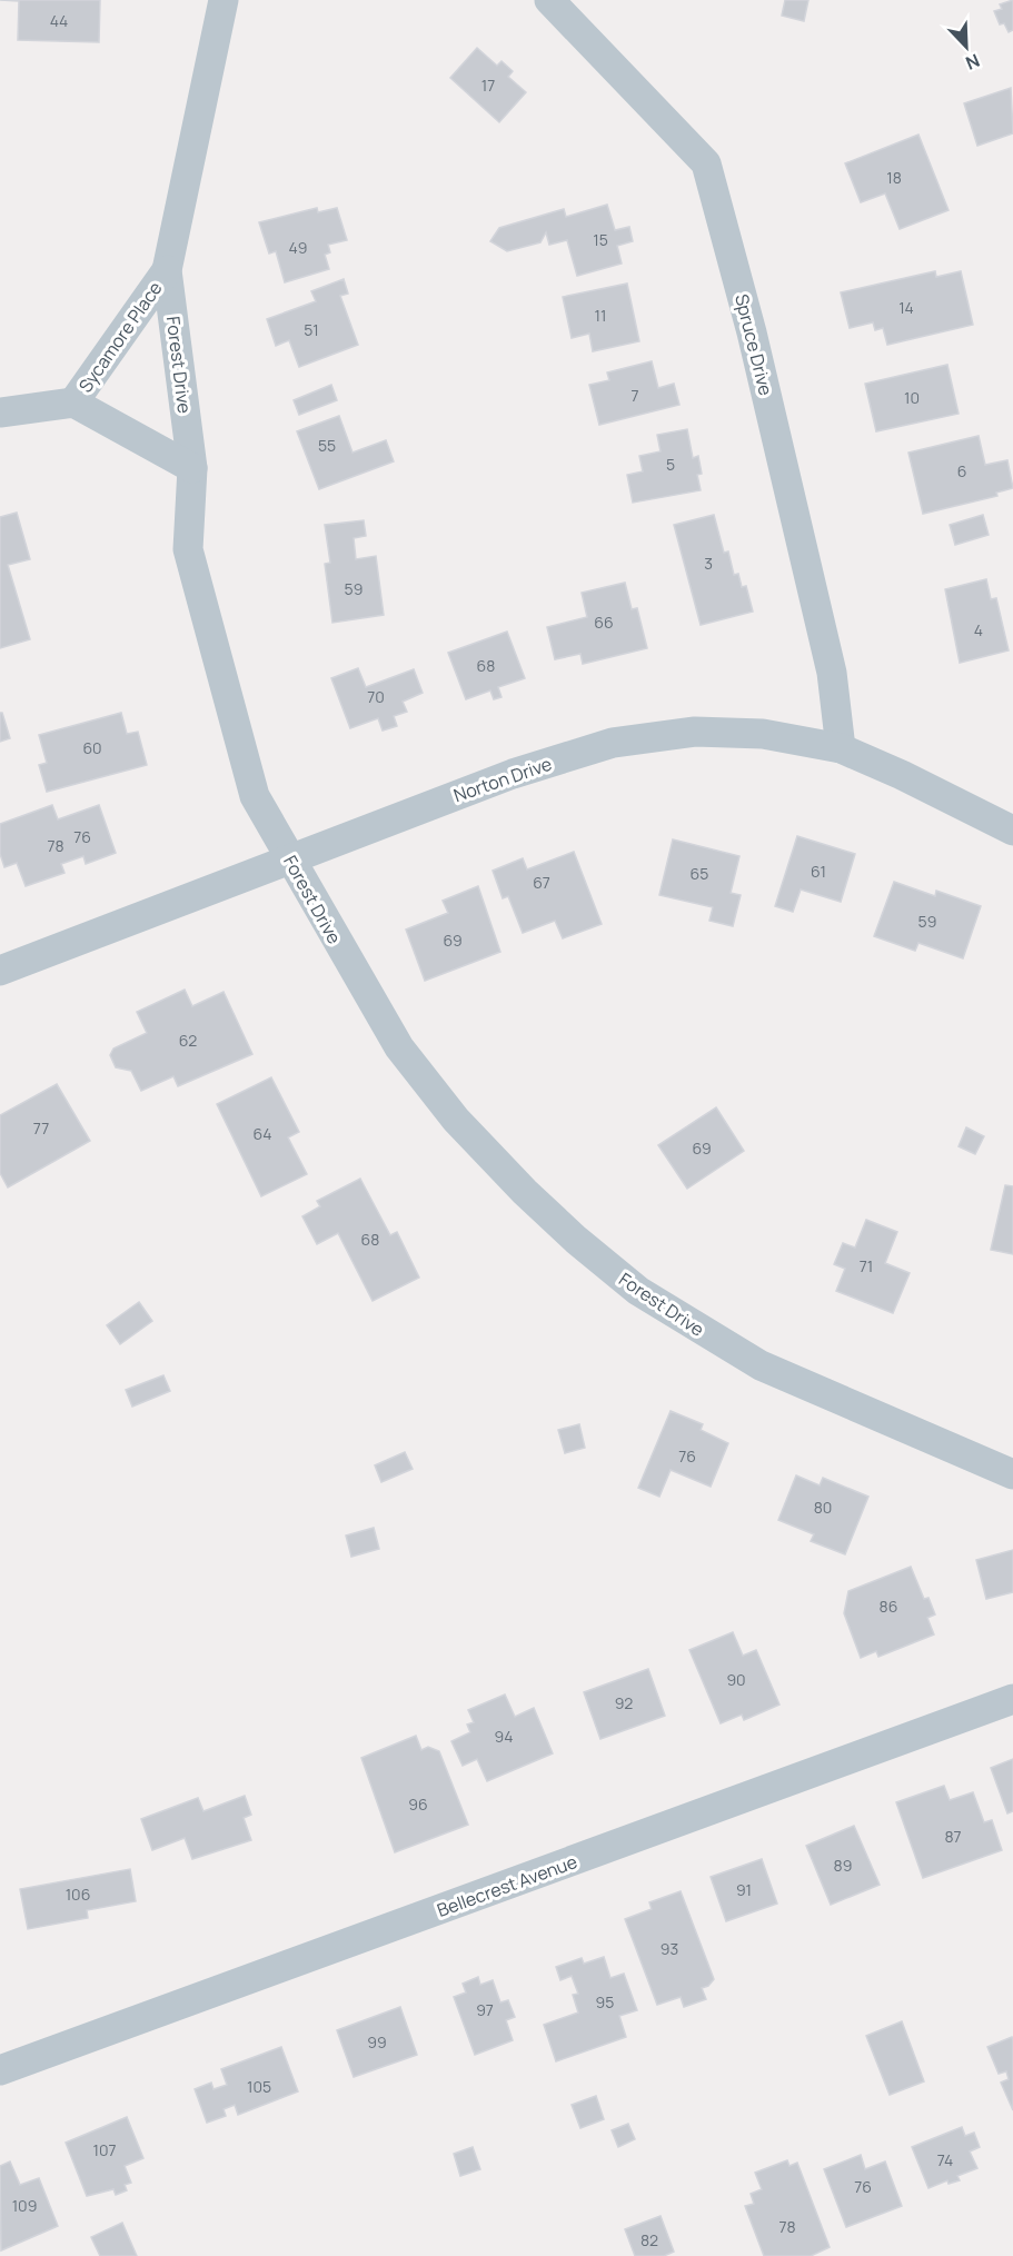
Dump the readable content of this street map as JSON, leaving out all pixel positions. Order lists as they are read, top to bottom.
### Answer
{
  "streets": {
    "street": [
      "Sycamore Place",
      "Spruce Drive",
      "Forest Drive",
      "Norton Drive",
      "Bellecrest Avenue"
    ]
  },
  "crossings": [
    ["Sycamore Place", "Forest Drive"],
    ["Spruce Drive", "Norton Drive"],
    ["Forest Drive", "Norton Drive"]
  ],
  "house_numbers": [
    "44",
    "17",
    "18",
    "15",
    "49",
    "14",
    "11",
    "51",
    "7",
    "10",
    "55",
    "5",
    "6",
    "3",
    "59",
    "66",
    "4",
    "68",
    "70",
    "60",
    "76",
    "78",
    "61",
    "65",
    "67",
    "59",
    "69",
    "62",
    "77",
    "64",
    "69",
    "68",
    "71",
    "76",
    "80",
    "86",
    "90",
    "92",
    "94",
    "96",
    "87",
    "89",
    "91",
    "106",
    "93",
    "95",
    "97",
    "99",
    "105",
    "107",
    "74",
    "76",
    "109",
    "78",
    "82"
  ],
  "north": "bottom right"
}
